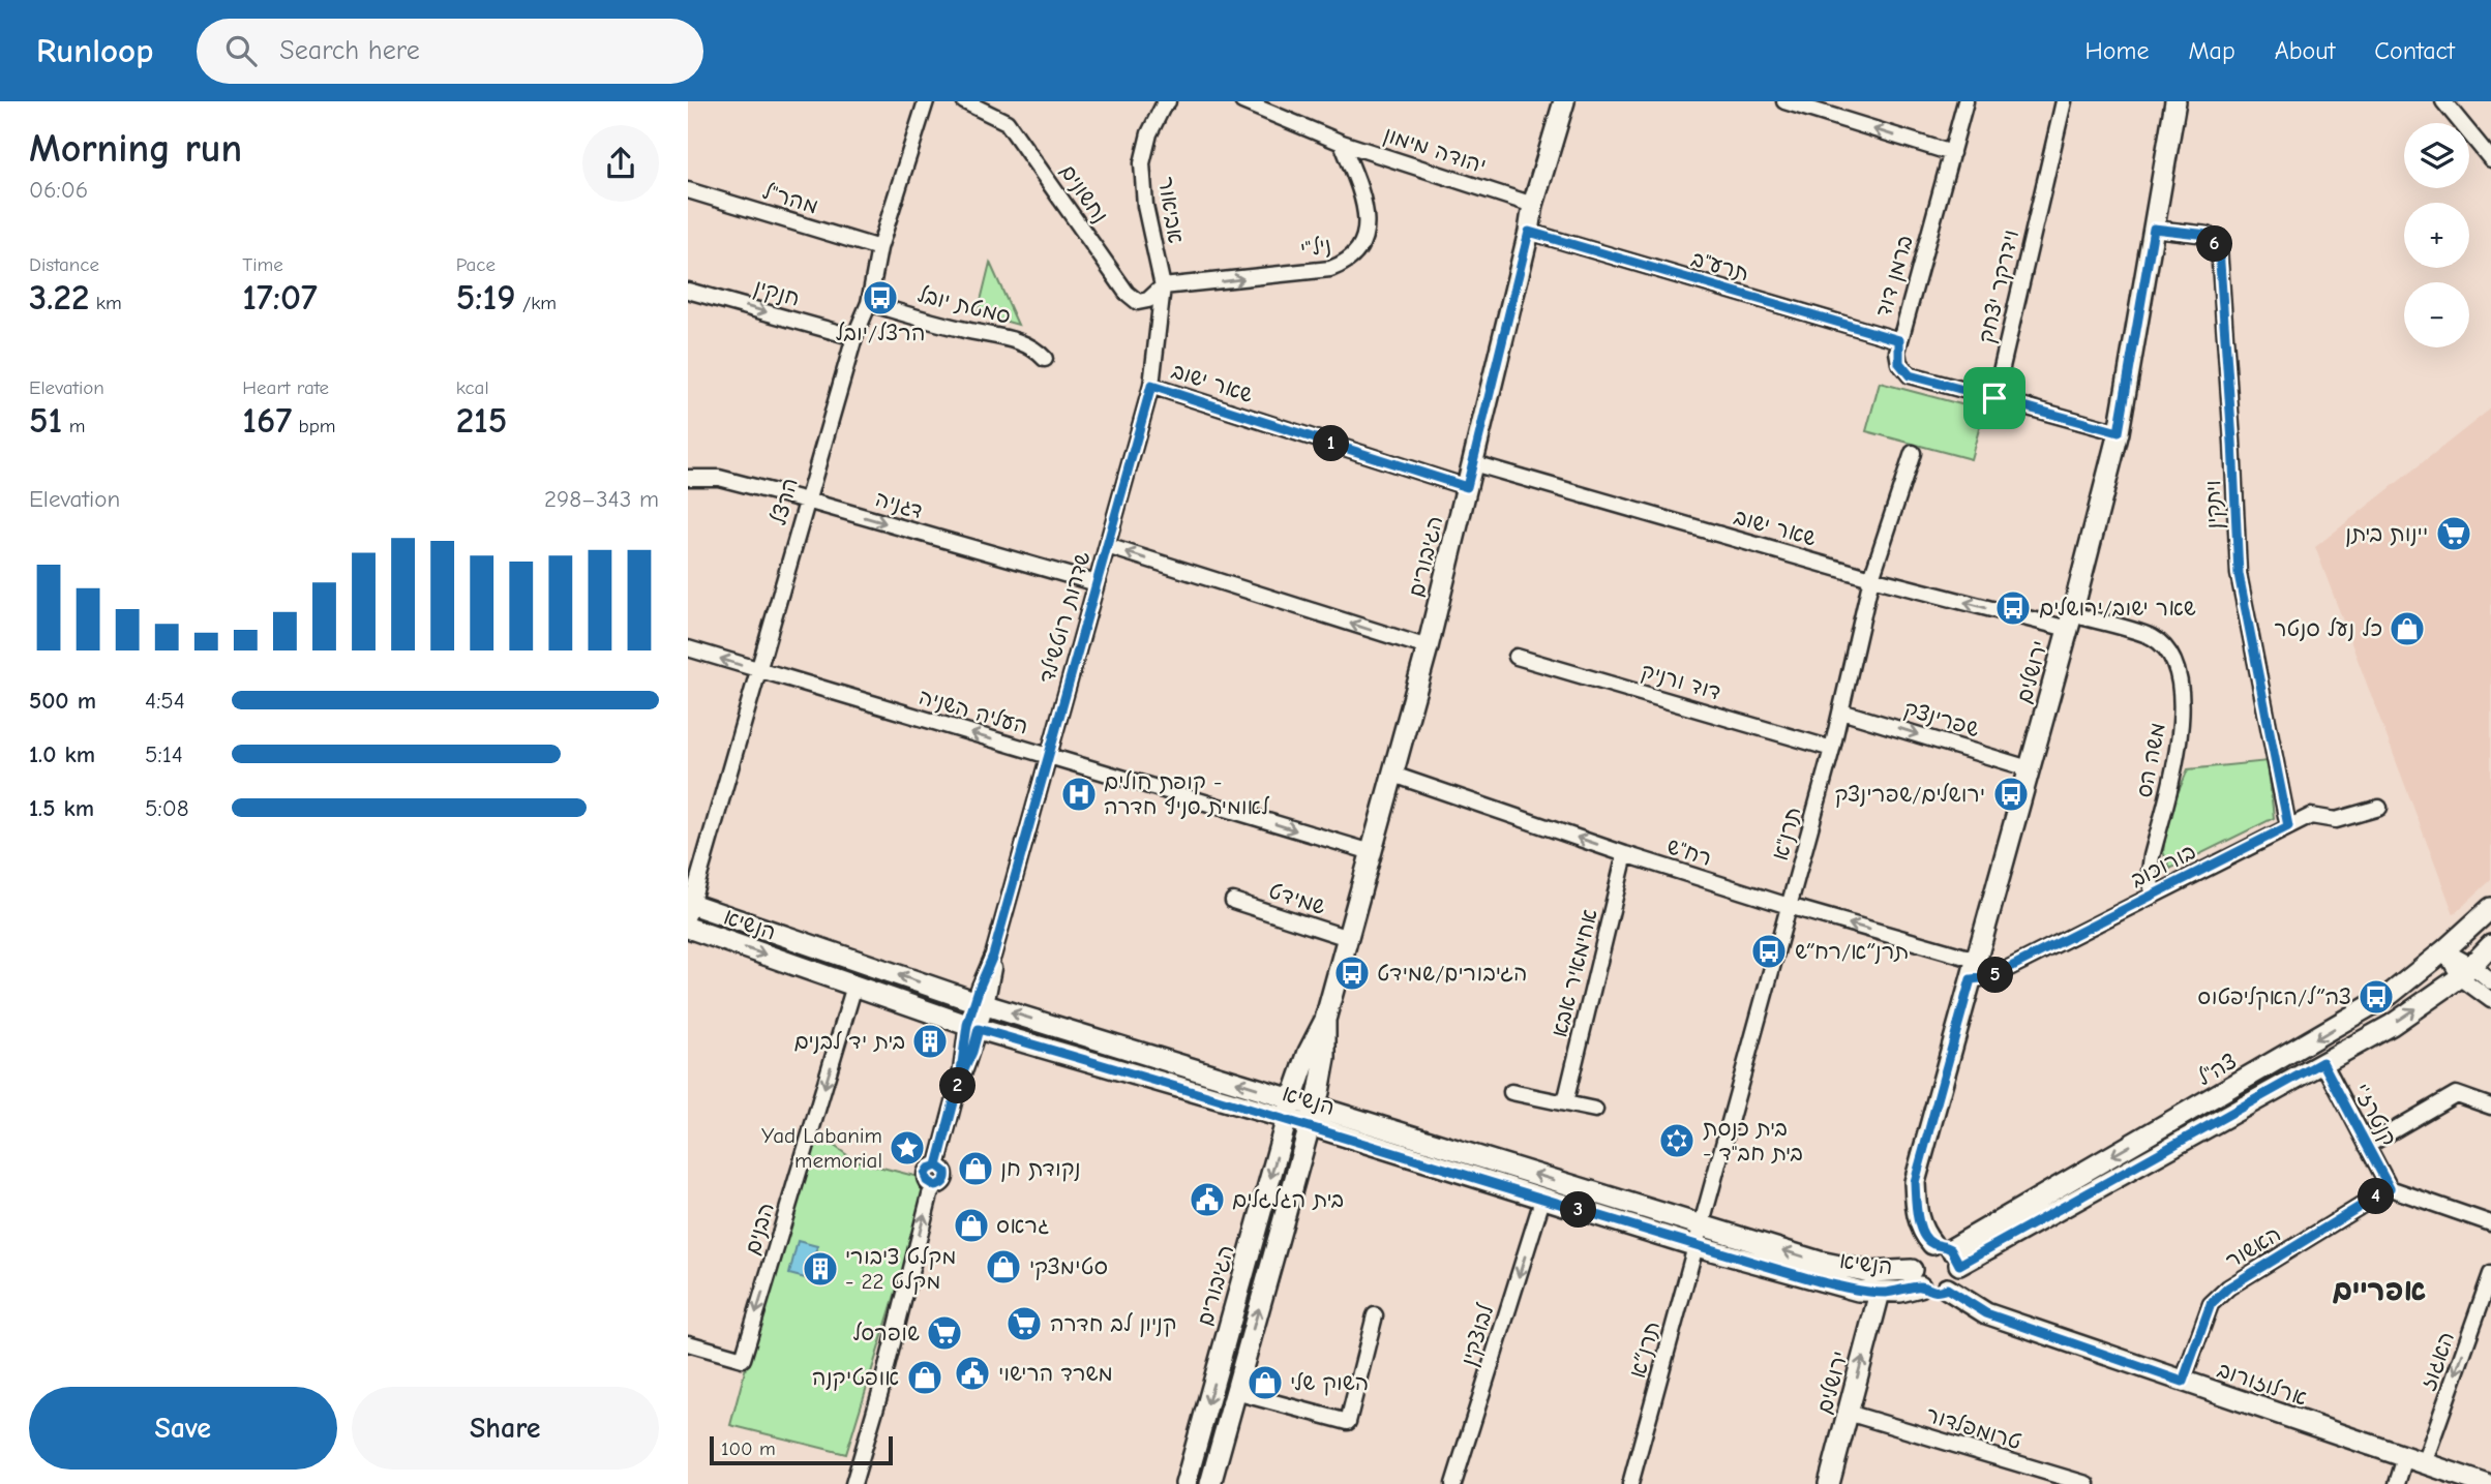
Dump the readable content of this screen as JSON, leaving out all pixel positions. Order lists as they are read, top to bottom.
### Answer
{
  "streets": {
    "main road": [
      "הגיבורים",
      "ירושלים",
      "הנשיא",
      "צה\"ל",
      "ארלוזורוב"
    ],
    "street": [
      "יהודה מימון",
      "נחשונים",
      "מהר\"ל",
      "אביאור",
      "ניל\"י",
      "תרע\"ב",
      "ברמן דוד",
      "וידרקר יצחק",
      "חנקין",
      "סמטת יובל",
      "שאר ישוב",
      "הרצל",
      "דגניה",
      "ויתקין",
      "שדרות רוטשילד",
      "דוד ורניק",
      "העליה השניה",
      "שפרינצק",
      "משה הס",
      "תרנ\"א",
      "רח\"ש",
      "בורוכוב",
      "שמידט",
      "אחימאיר אבא",
      "קנטרז'י",
      "הבנים",
      "האשור",
      "לבוצקין",
      "תרנ״א",
      "האגוז",
      "טרומפלדור"
    ]
  },
  "crossings": [
    ["יהודה מימון", "ניל\"י"],
    ["יהודה מימון", "הגיבורים"],
    ["נחשונים", "אביאור"],
    ["נחשונים", "ניל\"י"],
    ["נחשונים", "שדרות רוטשילד"],
    ["מהר\"ל", "הרצל"],
    ["אביאור", "ניל\"י"],
    ["אביאור", "שדרות רוטשילד"],
    ["ניל\"י", "שדרות רוטשילד"],
    ["תרע\"ב", "ברמן דוד"],
    ["תרע\"ב", "הגיבורים"],
    ["ברמן דוד", "וידרקר יצחק"],
    ["חנקין", "הרצל"],
    ["סמטת יובל", "הרצל"],
    ["שאר ישוב", "הגיבורים"],
    ["שאר ישוב", "שדרות רוטשילד"],
    ["שאר ישוב", "ירושלים"],
    ["שאר ישוב", "משה הס"],
    ["שאר ישוב", "תרנ\"א"],
    ["הרצל", "דגניה"],
    ["הרצל", "העליה השניה"],
    ["הרצל", "הנשיא"],
    ["דגניה", "שדרות רוטשילד"],
    ["ויתקין", "ירושלים"],
    ["ויתקין", "בורוכוב"],
    ["הגיבורים", "העליה השניה"],
    ["הגיבורים", "רח\"ש"],
    ["הגיבורים", "שמידט"],
    ["הגיבורים", "הנשיא"],
    ["שדרות רוטשילד", "העליה השניה"],
    ["שדרות רוטשילד", "הנשיא"],
    ["ירושלים", "שפרינצק"],
    ["ירושלים", "משה הס"],
    ["ירושלים", "רח\"ש"],
    ["ירושלים", "בורוכוב"],
    ["ירושלים", "הנשיא"],
    ["ירושלים", "צה\"ל"],
    ["ירושלים", "ארלוזורוב"],
    ["ירושלים", "טרומפלדור"],
    ["דוד ורניק", "תרנ\"א"],
    ["שפרינצק", "תרנ\"א"],
    ["משה הס", "בורוכוב"],
    ["תרנ\"א", "רח\"ש"],
    ["תרנ\"א", "הנשיא"],
    ["תרנ\"א", "תרנ״א"],
    ["רח\"ש", "בורוכוב"],
    ["רח\"ש", "אחימאיר אבא"],
    ["הנשיא", "צה\"ל"],
    ["הנשיא", "הבנים"],
    ["הנשיא", "לבוצקין"],
    ["הנשיא", "תרנ״א"],
    ["הנשיא", "ארלוזורוב"],
    ["צה\"ל", "קנטרז'י"],
    ["צה\"ל", "ארלוזורוב"],
    ["קנטרז'י", "האשור"],
    ["האשור", "ארלוזורוב"],
    ["האגוז", "ארלוזורוב"]
  ],
  "one_way": [
    "חנקין",
    "דגניה",
    "שדרות רוטשילד",
    "שפרינצק",
    "רח\"ש",
    "הבנים",
    "לבוצקין",
    "האגוז"
  ],
  "districts": ["אפריים"],
  "places": {
    "bus stop": [
      "הרצל/יובל",
      "שאר ישוב/ירושלים",
      "ירושלים/שפרינצק",
      "תרנ״א/רח״ש",
      "הגיבורים/שמידט",
      "צה״ל/האקליפטוס"
    ],
    "supermarket": ["יינות ביתן", "קניון לב חדרה", "שופרסל"],
    "shop": [
      "כל נעל סנטר",
      "נקודת חן",
      "גראס",
      "סטימצקי",
      "אופטיקנה",
      "השוק שלי"
    ],
    "hospital": ["קופת חולים - לאומית סניף חדרה"],
    "building": ["בית יד לבנים", "מקלט ציבורי - מקלט 22"],
    "synagogue": ["בית כנסת - בית חב\"ד"],
    "place": ["Yad Labanim memorial"],
    "public building": ["בית הגלגלים", "משרד הרישוי"]
  },
  "scale_bar": "100 m",
  "page": {
    "header": "Runloop",
    "search": "Search here",
    "nav": [
      "Home",
      "Map",
      "About",
      "Contact"
    ],
    "heading": ["Morning run", "06:06"],
    "map_buttons": ["+", "−"],
    "stats": [
      ["Distance", "3.22 km"],
      ["Time", "17:07"],
      ["Pace", "5:19 /km"],
      ["Elevation", "51 m"],
      ["Heart rate", "167 bpm"],
      ["kcal", "215"]
    ],
    "pins": [
      "6",
      "1",
      "5",
      "2",
      "4",
      "3"
    ],
    "chart": ["Elevation", "298–343 m"],
    "list": [
      {
        "name": "500 m",
        "note": "4:54"
      },
      {
        "name": "1.0 km",
        "note": "5:14"
      },
      {
        "name": "1.5 km",
        "note": "5:08"
      }
    ],
    "buttons": ["Save", "Share"],
    "scale": "100 m"
  }
}
